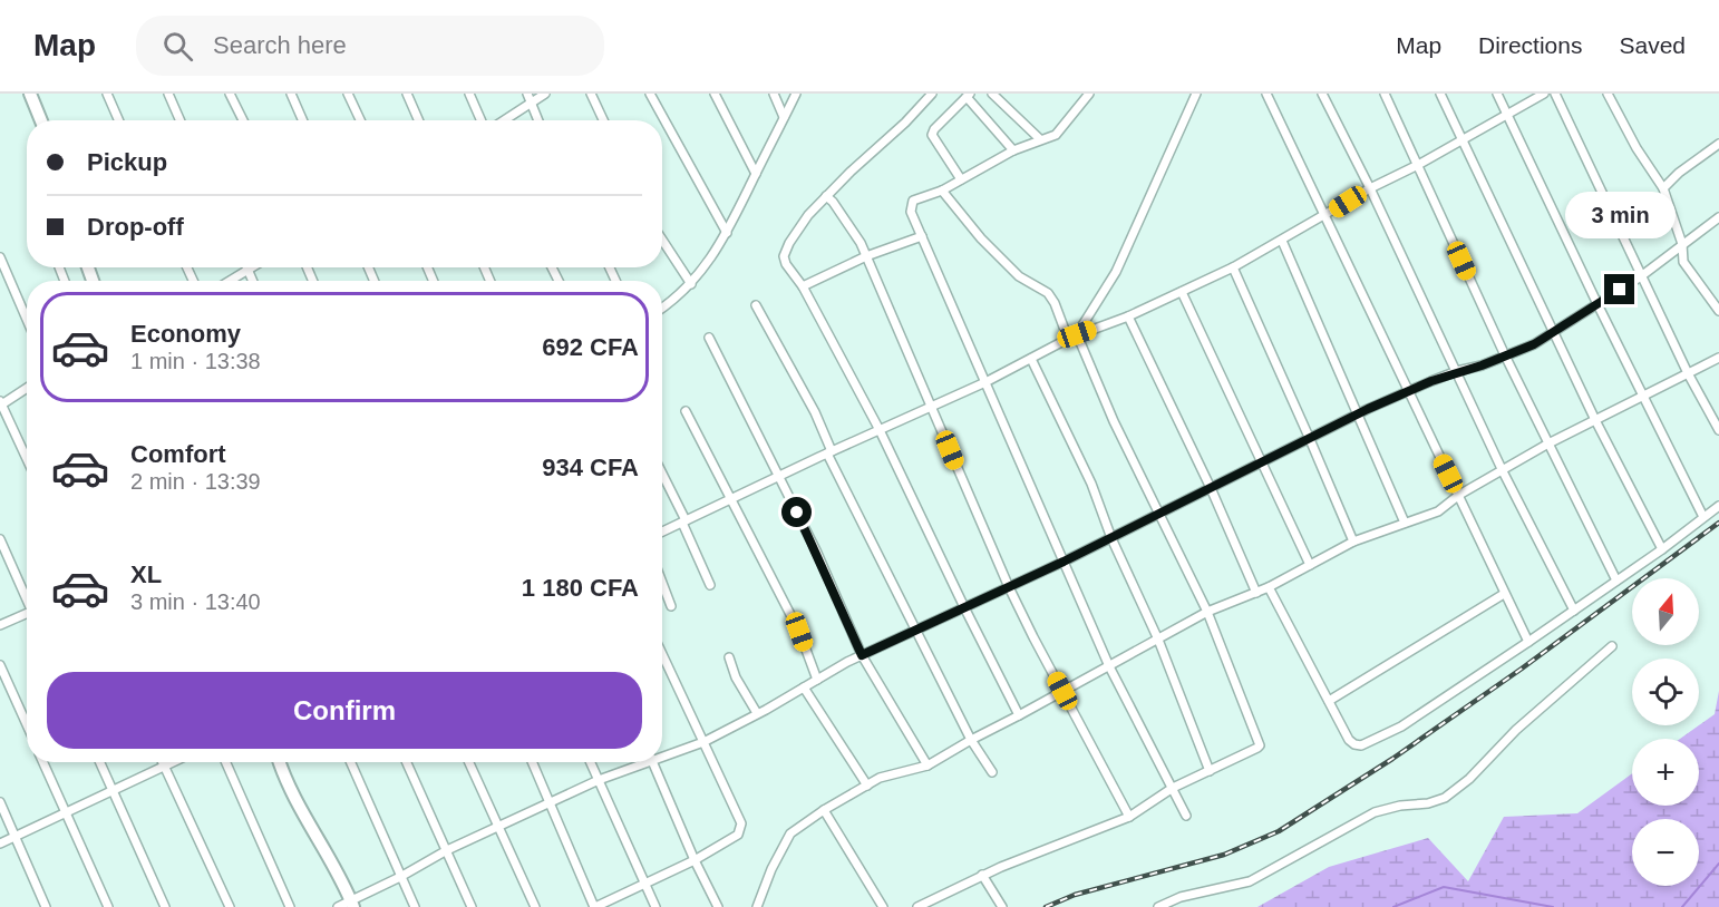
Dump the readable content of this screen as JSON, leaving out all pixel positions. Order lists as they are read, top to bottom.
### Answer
{
  "north": "top",
  "page": {
    "header": "Map",
    "search": "Search here",
    "nav": ["Map", "Directions", "Saved"],
    "banner": ["Pickup", "Drop-off"],
    "bubble": "3 min",
    "list": [
      {
        "name": "Economy",
        "note": "1 min · 13:38",
        "value": "692 CFA"
      },
      {
        "name": "Comfort",
        "note": "2 min · 13:39",
        "value": "934 CFA"
      },
      {
        "name": "XL",
        "note": "3 min · 13:40",
        "value": "1 180 CFA"
      }
    ],
    "map_buttons": ["+", "−"],
    "buttons": "Confirm"
  }
}
